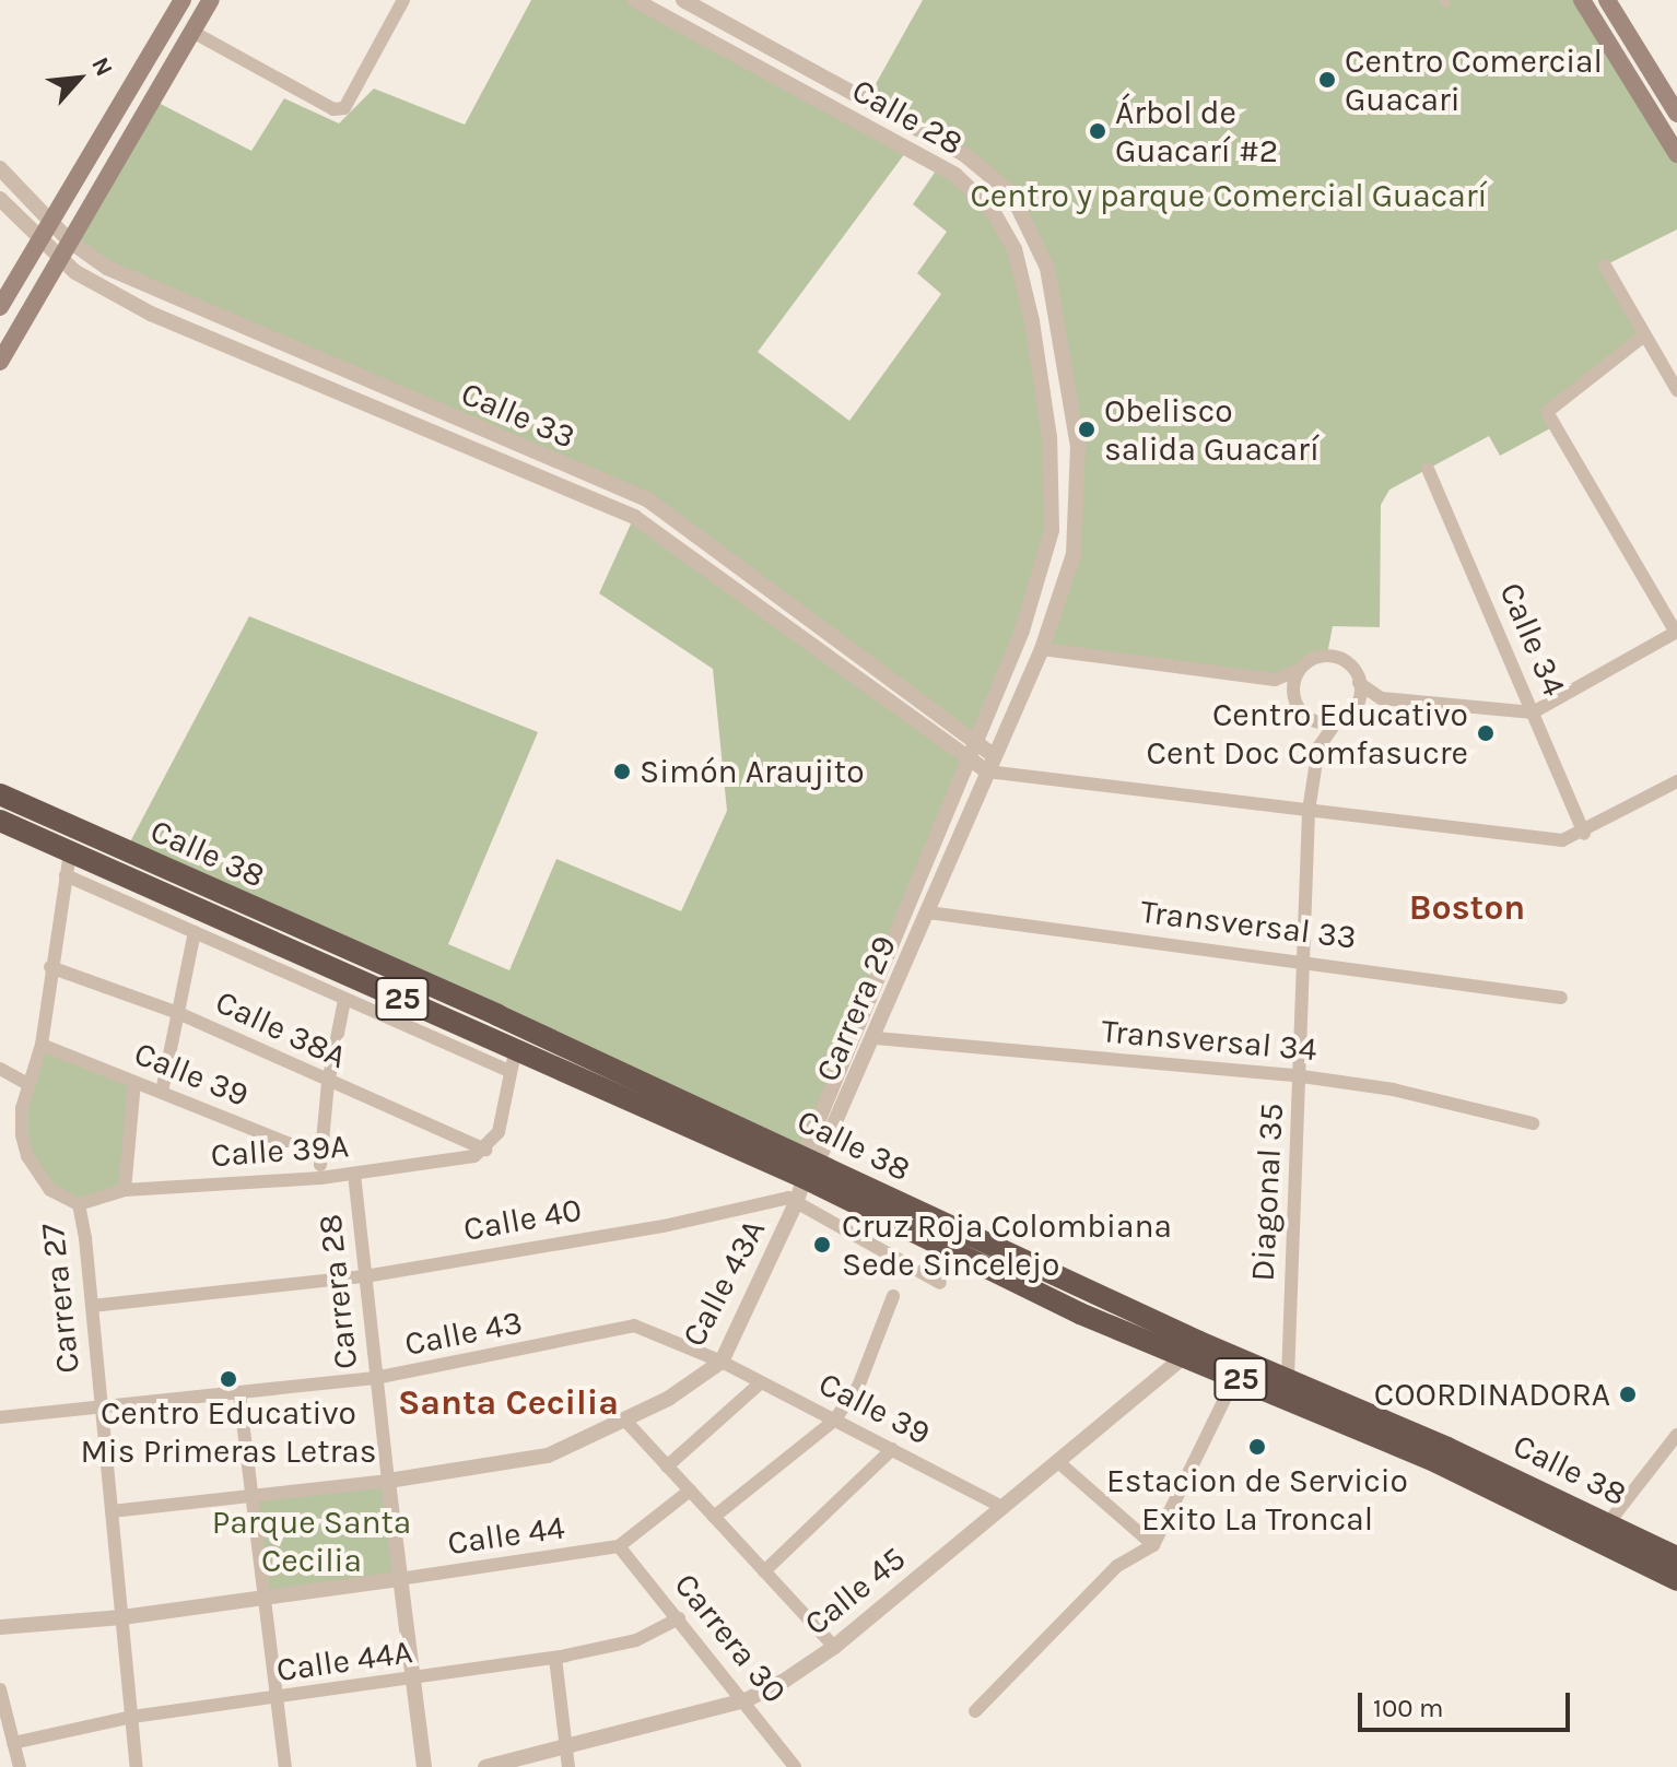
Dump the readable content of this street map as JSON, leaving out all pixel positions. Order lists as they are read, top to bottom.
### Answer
{
  "streets": {
    "highway": ["Calle 38", "25"],
    "street": [
      "Calle 28",
      "Calle 33",
      "Calle 34",
      "Transversal 33",
      "Carrera 29",
      "Calle 38A",
      "Transversal 34",
      "Calle 39",
      "Calle 39A",
      "Diagonal 35",
      "Calle 40",
      "Calle 43A",
      "Carrera 28",
      "Carrera 27",
      "Calle 43",
      "Calle 44",
      "Calle 45",
      "Carrera 30",
      "Calle 44A"
    ]
  },
  "crossings": [
    ["Calle 28", "Carrera 29"],
    ["Calle 33", "Carrera 29"],
    ["Calle 38", "Carrera 29"],
    ["Calle 38", "Diagonal 35"],
    ["Calle 38", "Calle 43A"],
    ["Calle 38", "Carrera 27"],
    ["Calle 38", "Calle 45"],
    ["Transversal 33", "Carrera 29"],
    ["Transversal 33", "Diagonal 35"],
    ["Carrera 29", "Transversal 34"],
    ["Carrera 29", "Calle 43A"],
    ["Calle 38A", "Calle 39A"],
    ["Calle 38A", "Carrera 27"],
    ["Transversal 34", "Diagonal 35"],
    ["Calle 39", "Calle 43A"],
    ["Calle 39", "Carrera 27"],
    ["Calle 39", "Calle 43"],
    ["Calle 39", "Calle 45"],
    ["Calle 39A", "Carrera 28"],
    ["Calle 39A", "Carrera 27"],
    ["Calle 40", "Calle 43A"],
    ["Calle 40", "Carrera 28"],
    ["Calle 40", "Carrera 27"],
    ["Calle 43A", "Carrera 28"],
    ["Calle 43A", "Carrera 27"],
    ["Calle 43A", "Calle 43"],
    ["Carrera 28", "Calle 43"],
    ["Carrera 28", "Calle 44"],
    ["Carrera 28", "Calle 44A"],
    ["Carrera 27", "Calle 43"],
    ["Carrera 27", "Calle 44"],
    ["Carrera 27", "Calle 44A"],
    ["Calle 44", "Carrera 30"],
    ["Calle 45", "Carrera 30"],
    ["Carrera 30", "Calle 44A"]
  ],
  "districts": ["Boston", "Santa Cecilia"],
  "parks": ["Centro y parque Comercial Guacarí", "Parque Santa Cecilia"],
  "places": [
    "Centro Comercial Guacari",
    "Árbol de Guacarí #2",
    "Obelisco salida Guacarí",
    "Centro Educativo Cent Doc Comfasucre",
    "Simón Araujito",
    "Cruz Roja Colombiana Sede Sincelejo",
    "Centro Educativo Mis Primeras Letras",
    "COORDINADORA",
    "Estacion de Servicio Exito La Troncal"
  ],
  "scale_bar": "100 m",
  "north": "top right"
}
